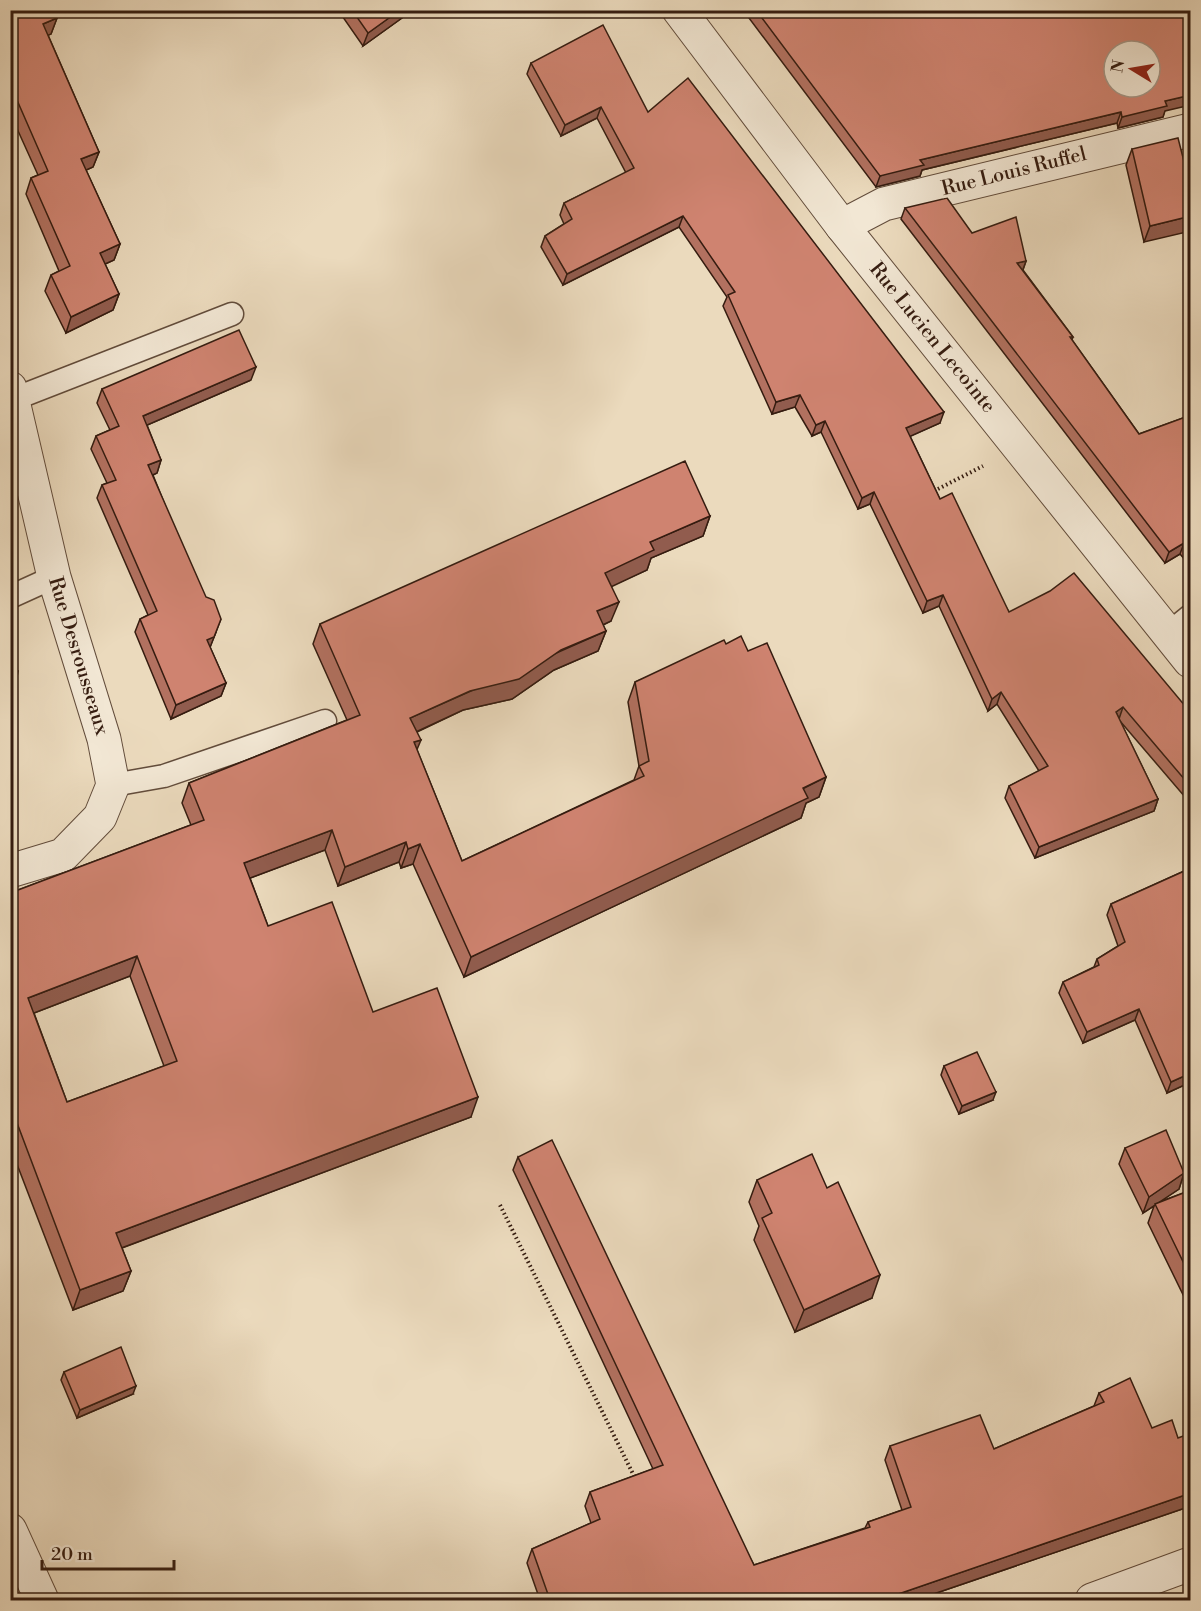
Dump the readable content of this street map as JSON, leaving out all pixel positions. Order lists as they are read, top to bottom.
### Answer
{
  "streets": {
    "street": ["Rue Louis Ruffel", "Rue Lucien Lecointe", "Rue Desrousseaux"]
  },
  "crossings": [
    ["Rue Louis Ruffel", "Rue Lucien Lecointe"]
  ],
  "scale_bar": "20 m",
  "north": "left"
}
